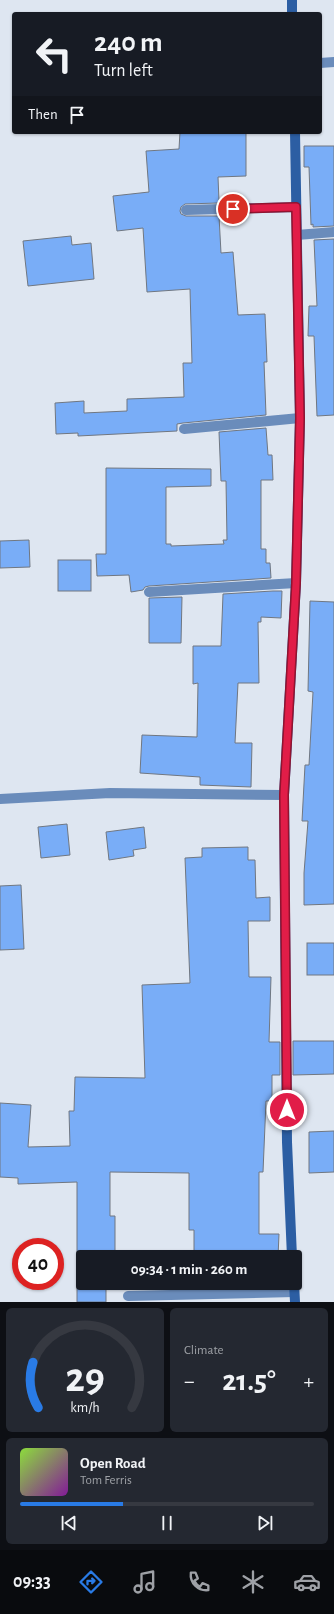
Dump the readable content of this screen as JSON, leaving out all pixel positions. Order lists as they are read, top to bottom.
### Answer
{
  "page": {
    "turn": ["240 m", "Turn left"],
    "then": "Then",
    "limit": "40",
    "trip": "09:34 · 1 min · 260 m",
    "tile": "Climate",
    "heat": ["−", "21.5°", "+"],
    "song": ["Open Road", "Tom Ferris"],
    "tabs": "09:33",
    "gauge": ["29", "km/h"]
  }
}
